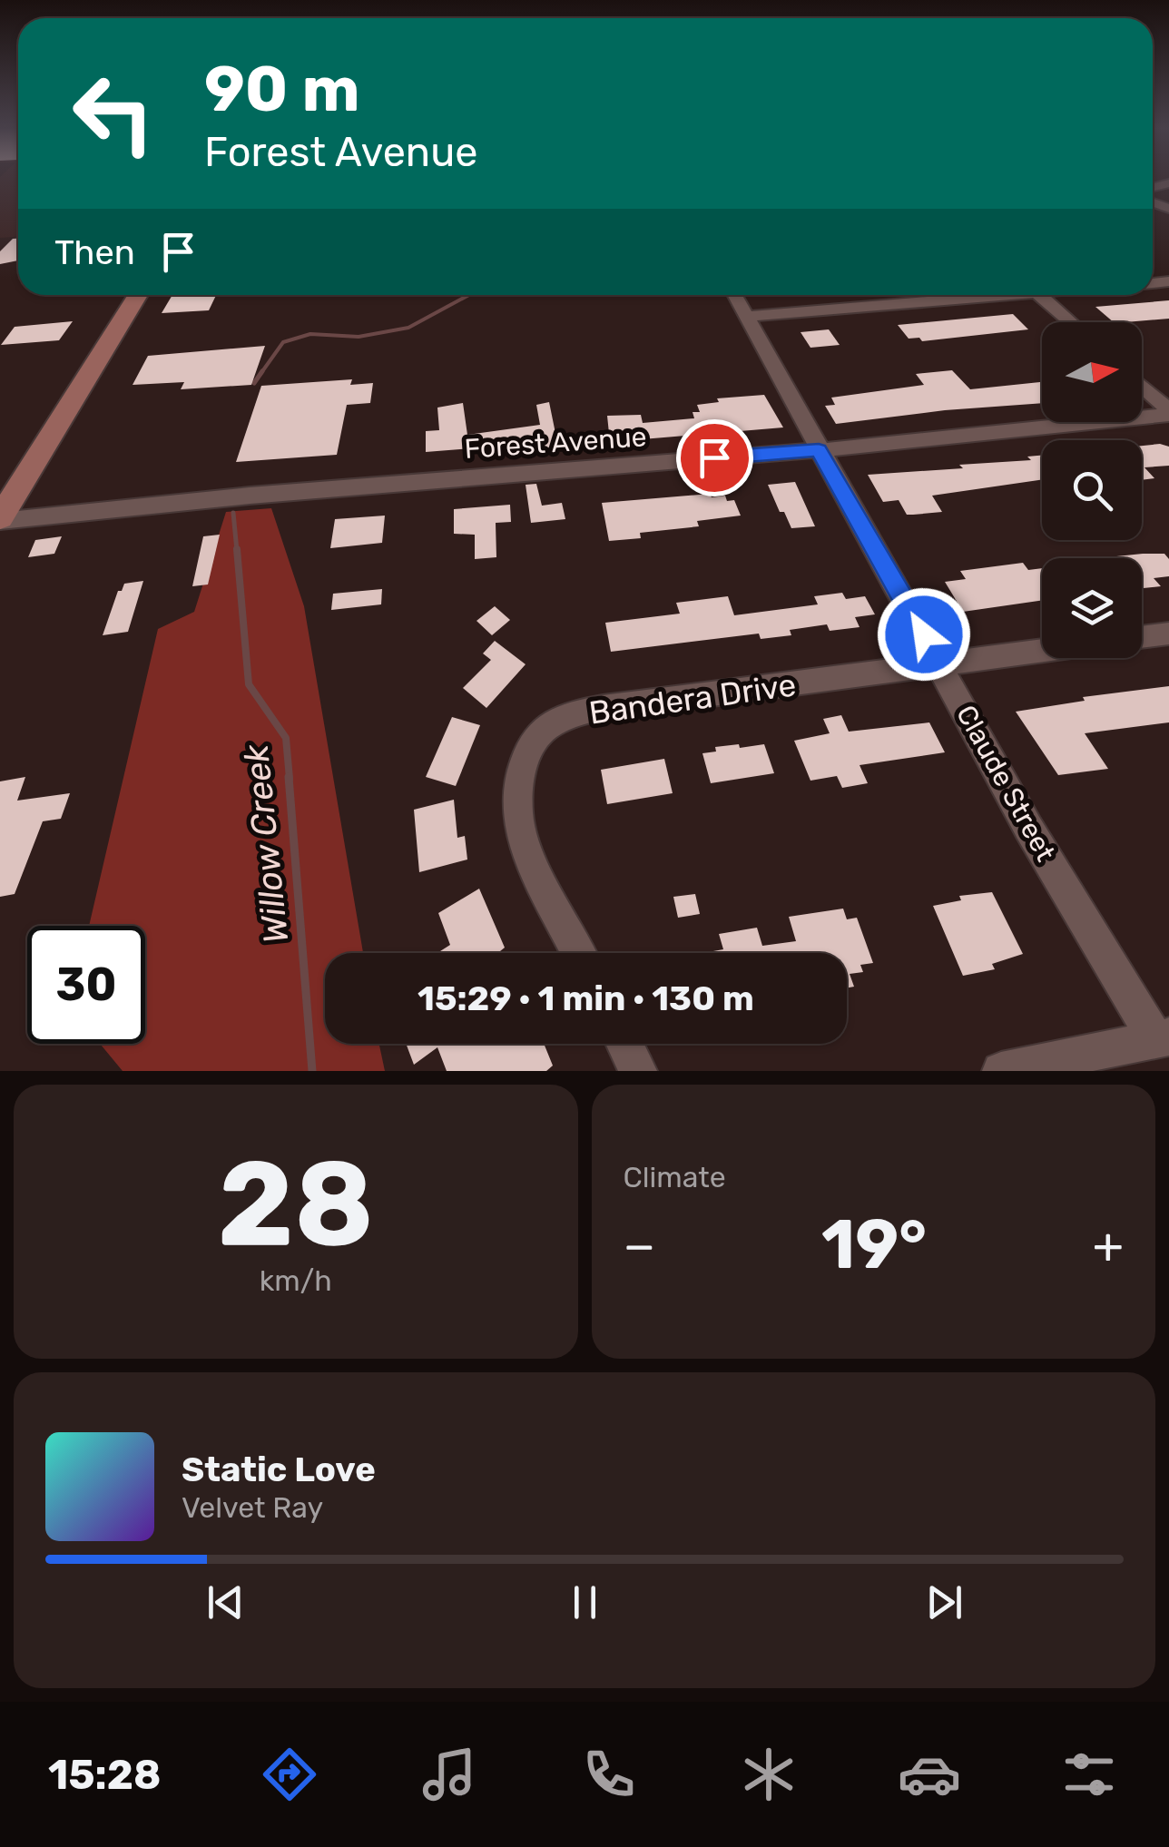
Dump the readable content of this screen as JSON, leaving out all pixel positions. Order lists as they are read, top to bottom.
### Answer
{
  "streets": {
    "street": ["Forest Avenue", "Bandera Drive", "Claude Street"]
  },
  "crossings": [
    ["Forest Avenue", "Claude Street"],
    ["Bandera Drive", "Claude Street"]
  ],
  "water": ["Willow Creek"],
  "north": "right",
  "page": {
    "turn": ["90 m", "Forest Avenue"],
    "then": "Then",
    "limit": "30",
    "trip": "15:29 · 1 min · 130 m",
    "tile": [
      ["28", "km/h"],
      "Climate"
    ],
    "heat": ["−", "19°", "+"],
    "song": ["Static Love", "Velvet Ray"],
    "tabs": "15:28"
  }
}
